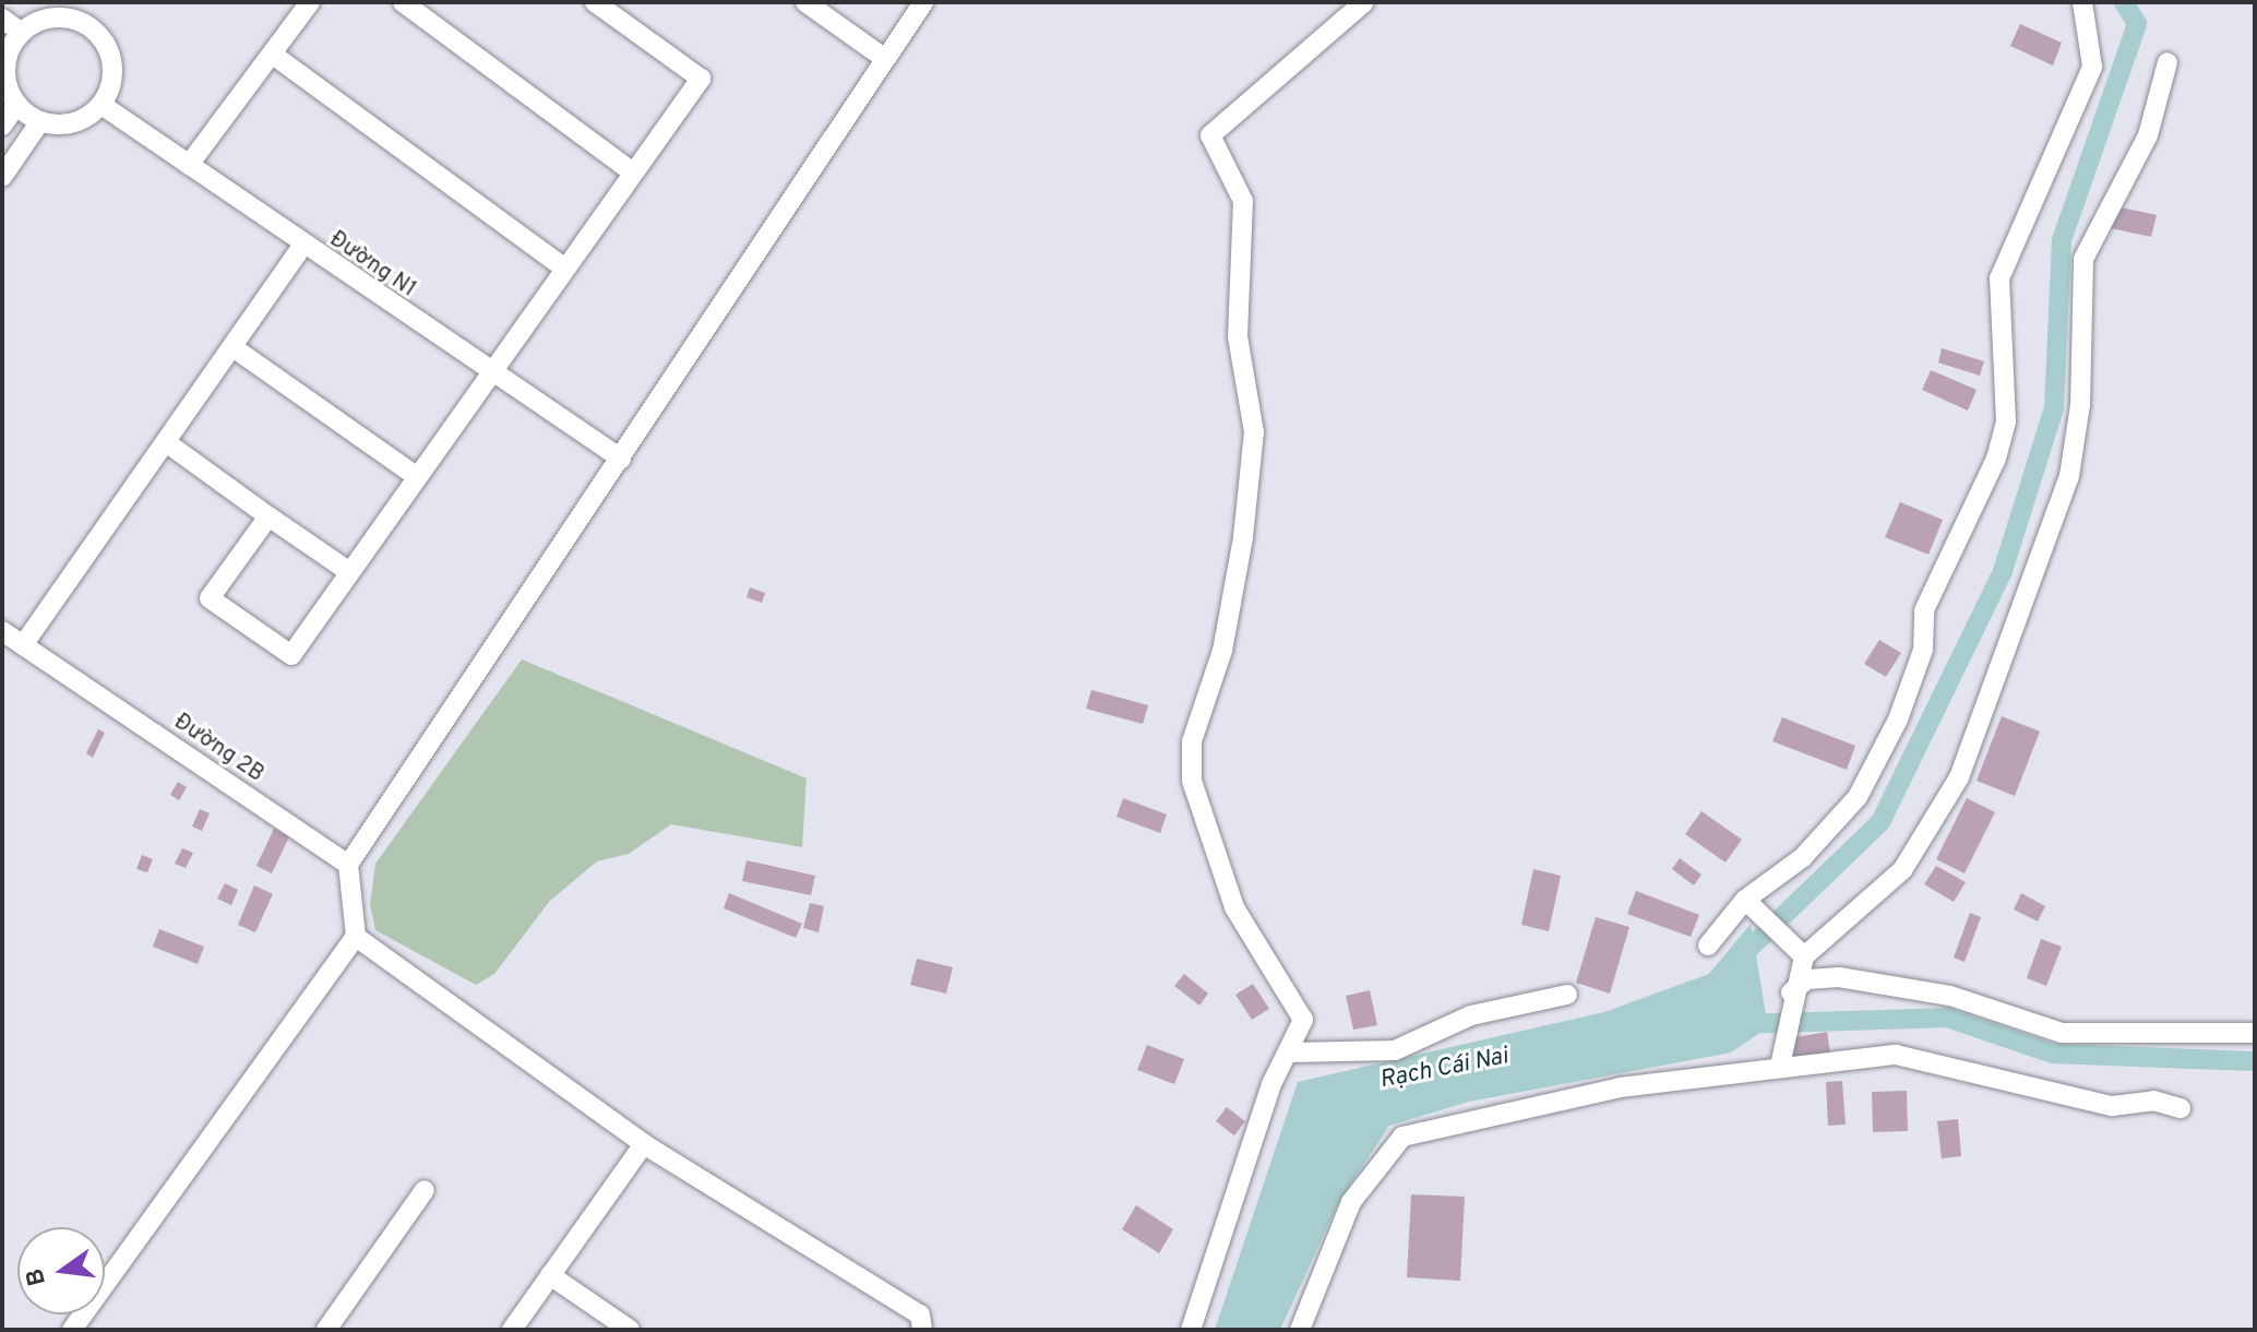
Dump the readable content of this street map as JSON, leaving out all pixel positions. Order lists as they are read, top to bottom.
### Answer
{
  "streets": {
    "street": ["Đường N1", "Đường 2B"]
  },
  "water": ["Rạch Cái Nai"],
  "north": "left"
}
